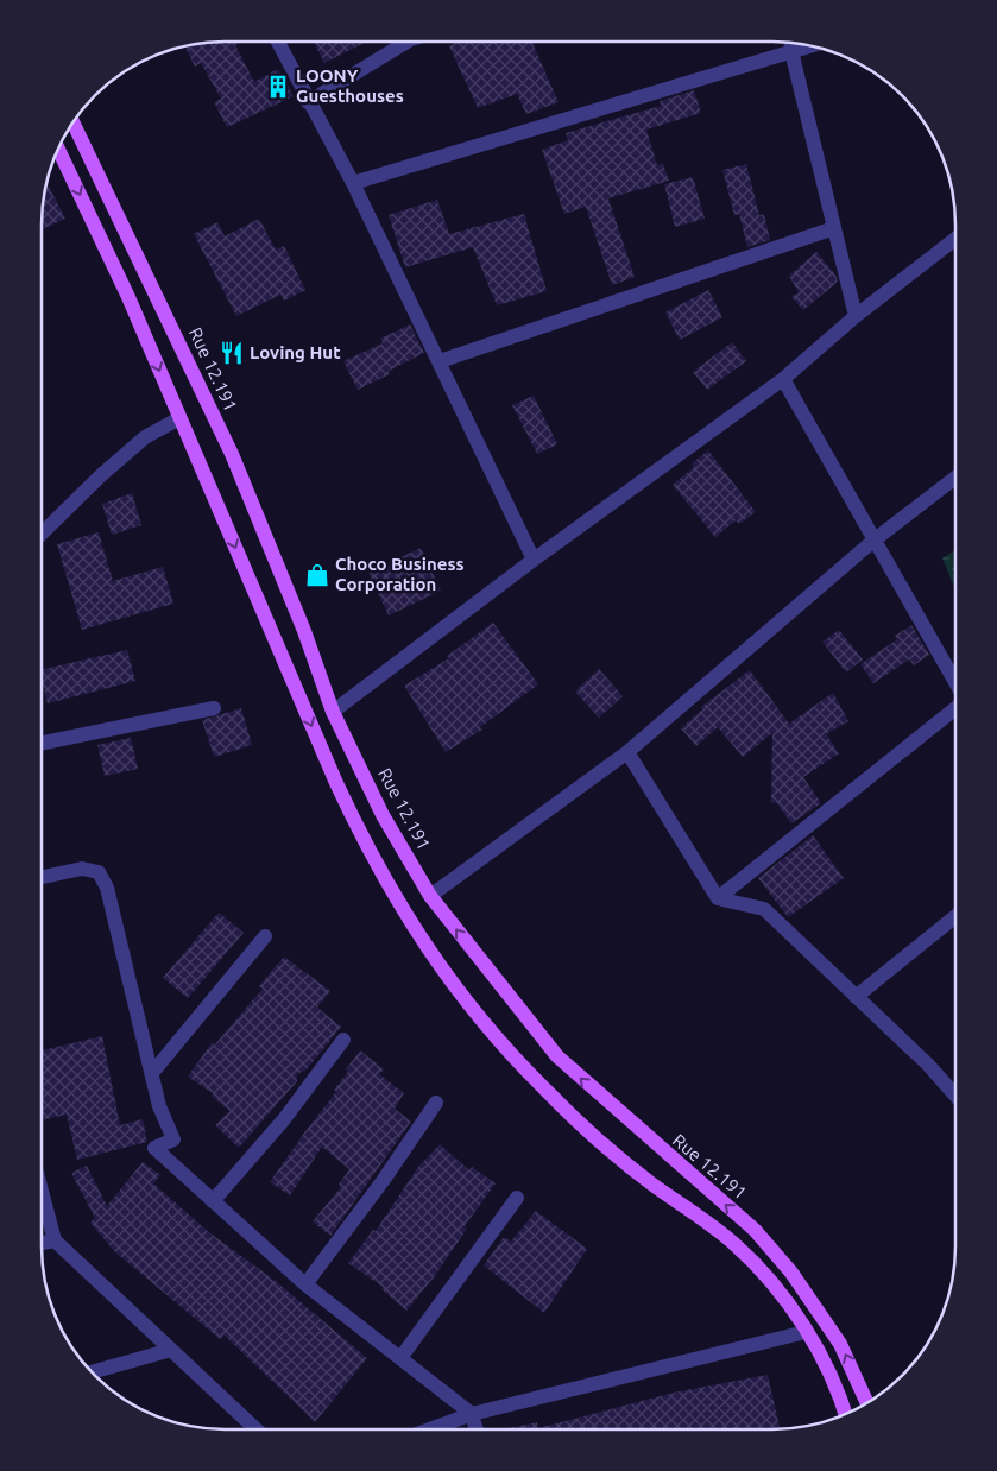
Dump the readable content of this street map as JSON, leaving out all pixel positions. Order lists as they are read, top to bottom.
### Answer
{
  "streets": {
    "main road": ["Rue 12.191"]
  },
  "places": {
    "building": ["LOONY Guesthouses"],
    "restaurant": ["Loving Hut"],
    "shop": ["Choco Business Corporation"]
  }
}
